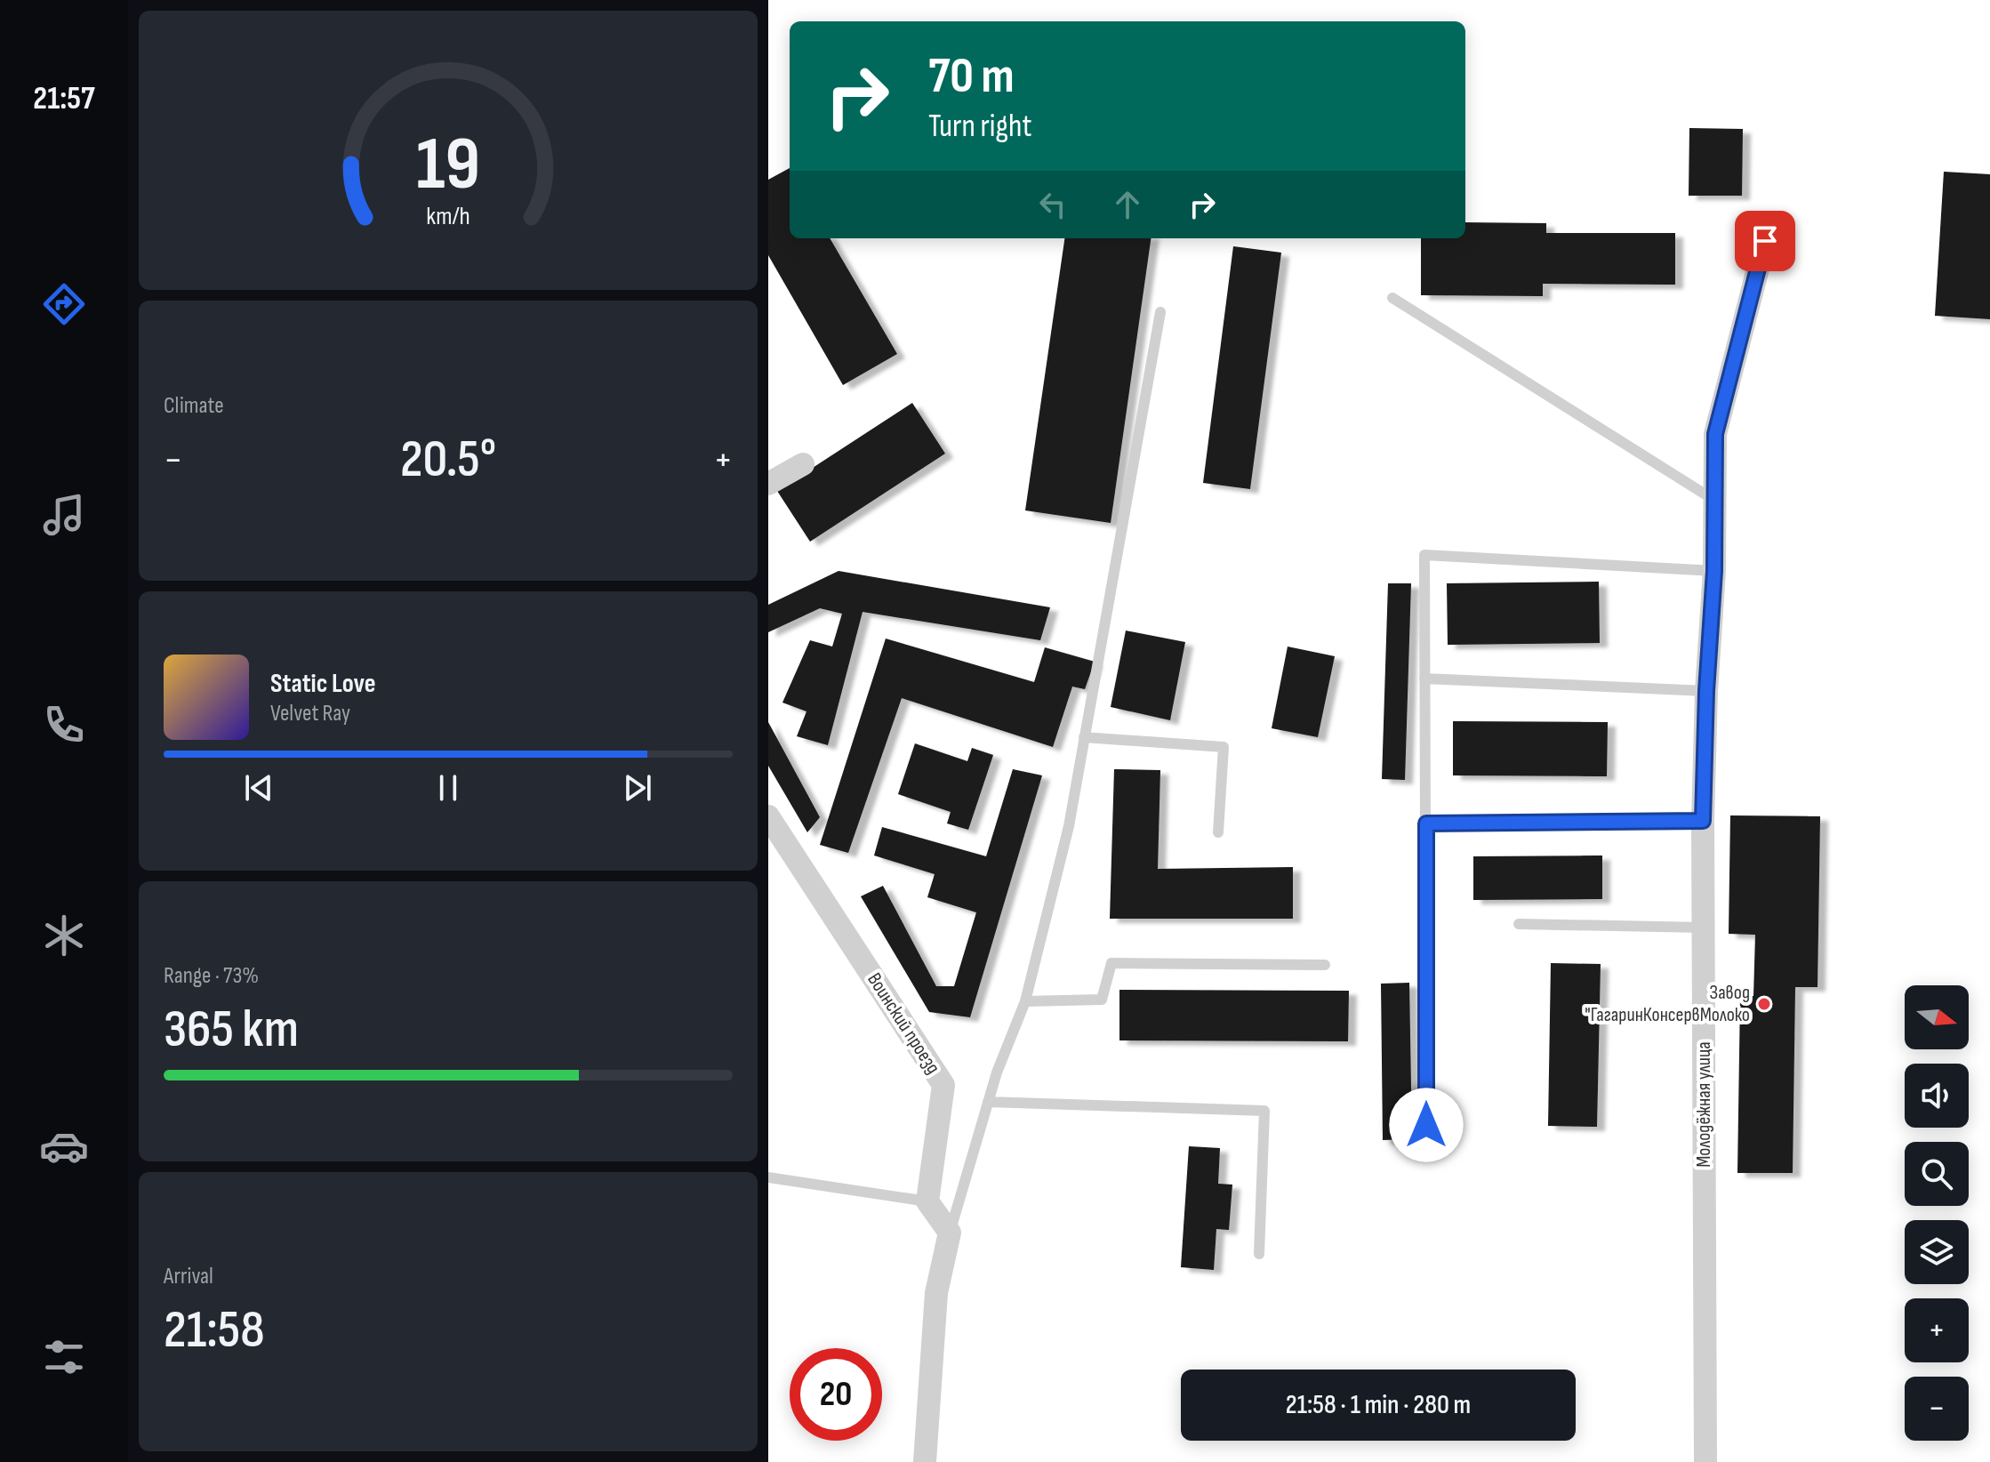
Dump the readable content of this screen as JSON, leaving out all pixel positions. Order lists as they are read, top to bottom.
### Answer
{
  "streets": {
    "street": ["Воинский проезд", "Молодёжная улица"]
  },
  "places": ["Завод \"ГагаринКонсервМолоко"],
  "north": "right",
  "page": {
    "tabs": "21:57",
    "turn": ["70 m", "Turn right"],
    "tile": [
      "Climate",
      ["Range · 73%", "365 km"],
      ["Arrival", "21:58"]
    ],
    "heat": ["−", "20.5°", "+"],
    "song": ["Static Love", "Velvet Ray"],
    "map_buttons": ["+", "−"],
    "limit": "20",
    "trip": "21:58 · 1 min · 280 m",
    "gauge": ["19", "km/h"]
  }
}
